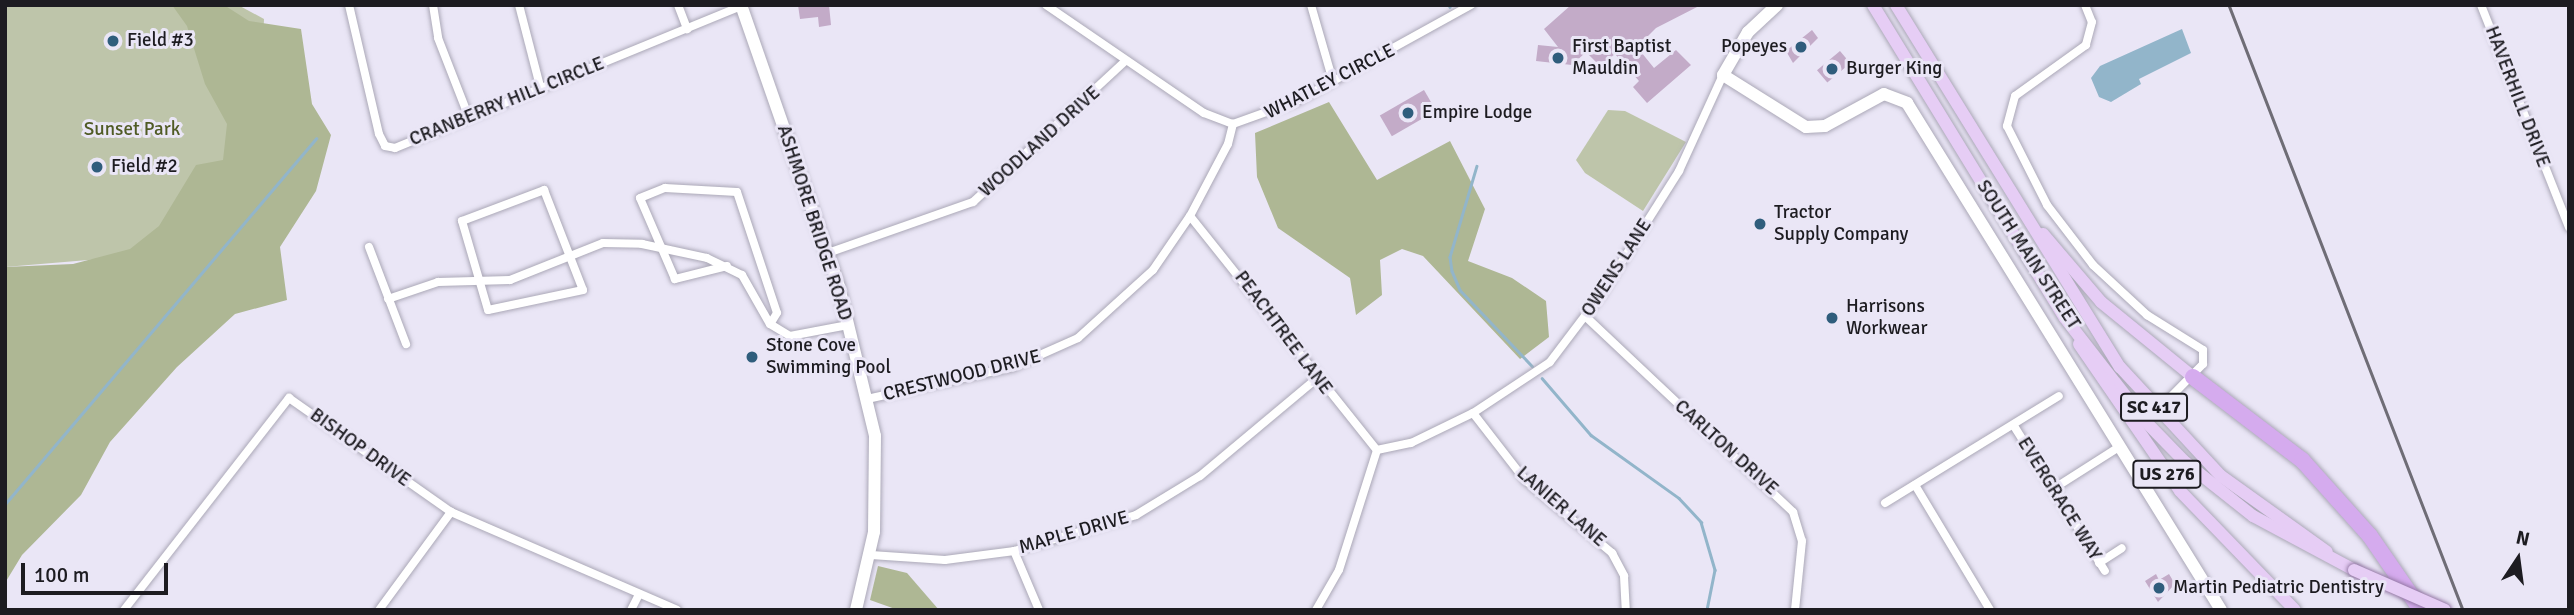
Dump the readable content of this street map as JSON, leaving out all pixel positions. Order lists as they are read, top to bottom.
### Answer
{
  "streets": {
    "main road": ["SOUTH MAIN STREET", "SC 417", "US 276"],
    "street": [
      "WHATLEY CIRCLE",
      "HAVERHILL DRIVE",
      "CRANBERRY HILL CIRCLE",
      "WOODLAND DRIVE",
      "ASHMORE BRIDGE ROAD",
      "OWENS LANE",
      "PEACHTREE LANE",
      "CRESTWOOD DRIVE",
      "BISHOP DRIVE",
      "CARLTON DRIVE",
      "EVERGRACE WAY",
      "LANIER LANE",
      "MAPLE DRIVE"
    ]
  },
  "crossings": [
    ["WHATLEY CIRCLE", "CRESTWOOD DRIVE"],
    ["CRANBERRY HILL CIRCLE", "ASHMORE BRIDGE ROAD"],
    ["WOODLAND DRIVE", "ASHMORE BRIDGE ROAD"],
    ["ASHMORE BRIDGE ROAD", "CRESTWOOD DRIVE"],
    ["ASHMORE BRIDGE ROAD", "MAPLE DRIVE"],
    ["SOUTH MAIN STREET", "US 276"],
    ["OWENS LANE", "PEACHTREE LANE"],
    ["OWENS LANE", "CARLTON DRIVE"],
    ["OWENS LANE", "LANIER LANE"],
    ["PEACHTREE LANE", "CRESTWOOD DRIVE"],
    ["PEACHTREE LANE", "MAPLE DRIVE"]
  ],
  "parks": ["Sunset Park"],
  "places": [
    "Field #3",
    "Popeyes",
    "First Baptist Mauldin",
    "Burger King",
    "Empire Lodge",
    "Field #2",
    "Tractor Supply Company",
    "Harrisons Workwear",
    "Stone Cove Swimming Pool",
    "Martin Pediatric Dentistry"
  ],
  "scale_bar": "100 m",
  "north": "top"
}
